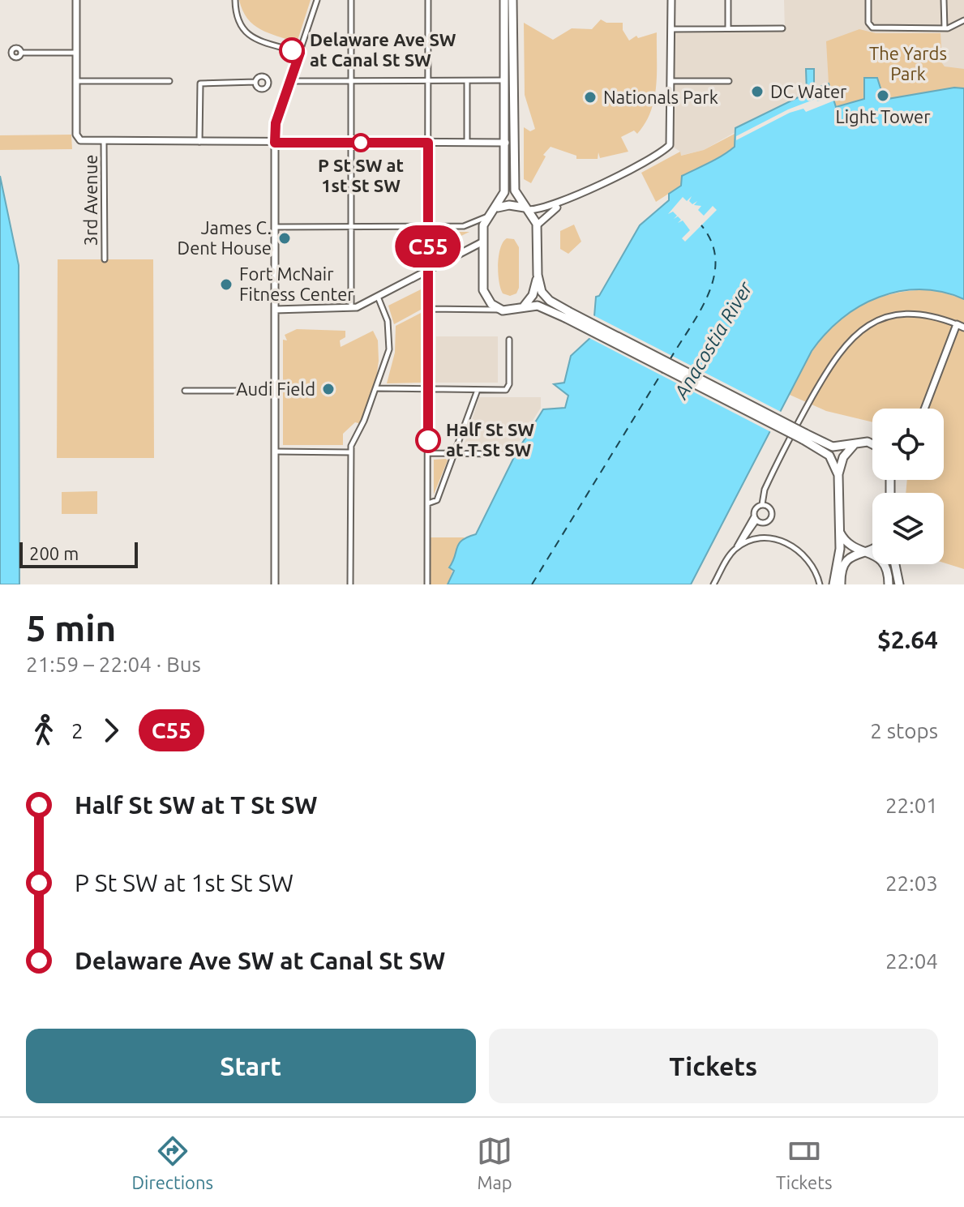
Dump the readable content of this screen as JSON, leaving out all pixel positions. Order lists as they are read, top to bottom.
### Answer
{
  "streets": {
    "street": ["3rd Avenue"]
  },
  "water": ["Anacostia River"],
  "parks": ["The Yards Park"],
  "places": [
    "Delaware Ave SW at Canal St SW",
    "DC Water",
    "Light Tower",
    "Nationals Park",
    "P St SW at 1st St SW",
    "James C. Dent House",
    "Fort McNair Fitness Center",
    "Audi Field",
    "Half St SW at T St SW"
  ],
  "lines": ["bus line C55"],
  "scale_bar": "200 m",
  "page": {
    "on_map": "C55",
    "scale": "200 m",
    "heading": ["5 min", "21:59 – 22:04 · Bus", "$2.64"],
    "legs": ["2", "C55", "2 stops"],
    "list": [
      {
        "name": "Half St SW at T St SW",
        "value": "22:01"
      },
      {
        "name": "P St SW at 1st St SW",
        "value": "22:03"
      },
      {
        "name": "Delaware Ave SW at Canal St SW",
        "value": "22:04"
      }
    ],
    "buttons": ["Start", "Tickets"],
    "tabs": ["Directions", "Map", "Tickets"]
  }
}
